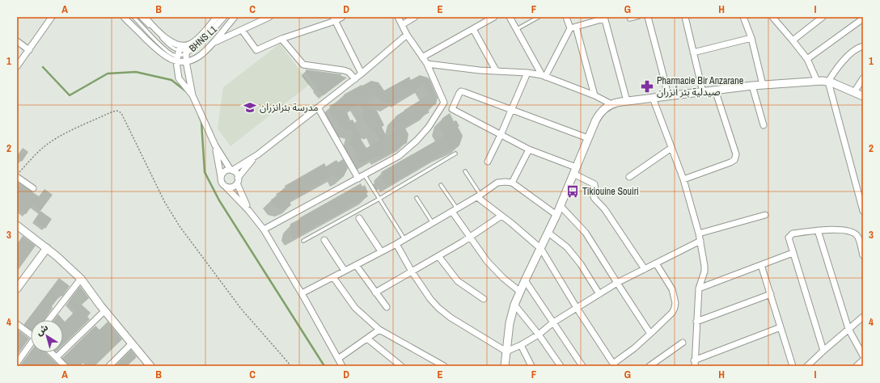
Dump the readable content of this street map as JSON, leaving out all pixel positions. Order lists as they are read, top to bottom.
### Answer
{
  "streets": {
    "lane": ["BHNS L1"]
  },
  "places": {
    "pharmacy": ["Pharmacie Bir Anzarane صيدلية بئر أنزران"],
    "school or university": ["مدرسة بئرانزران"],
    "bus stop": ["Tikiouine Souiri"]
  },
  "north": "top left",
  "grid": {
    "columns": [
      "A",
      "B",
      "C",
      "D",
      "E",
      "F",
      "G",
      "H",
      "I"
    ],
    "rows": [
      "1",
      "2",
      "3",
      "4"
    ]
  }
}
